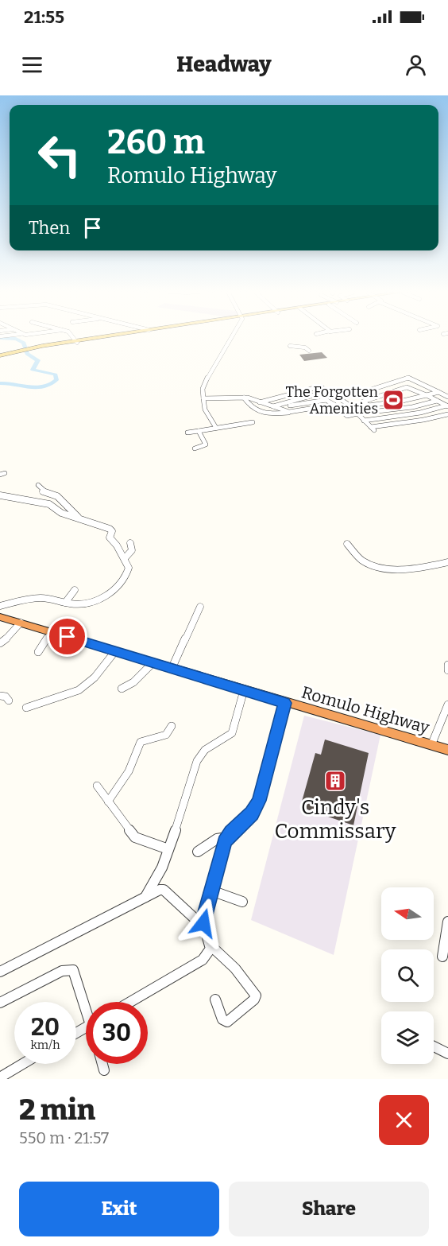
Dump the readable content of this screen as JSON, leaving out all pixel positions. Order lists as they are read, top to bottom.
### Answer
{
  "streets": {
    "highway": ["Romulo Highway"]
  },
  "places": {
    "sports": ["The Forgotten Amenities"],
    "building": ["Cindy's Commissary"]
  },
  "north": "left",
  "page": {
    "status": "21:55",
    "header": "Headway",
    "turn": ["260 m", "Romulo Highway"],
    "then": "Then",
    "speed": "20 km/h",
    "limit": "30",
    "heading": ["2 min", "550 m · 21:57"],
    "buttons": ["Exit", "Share"]
  }
}
